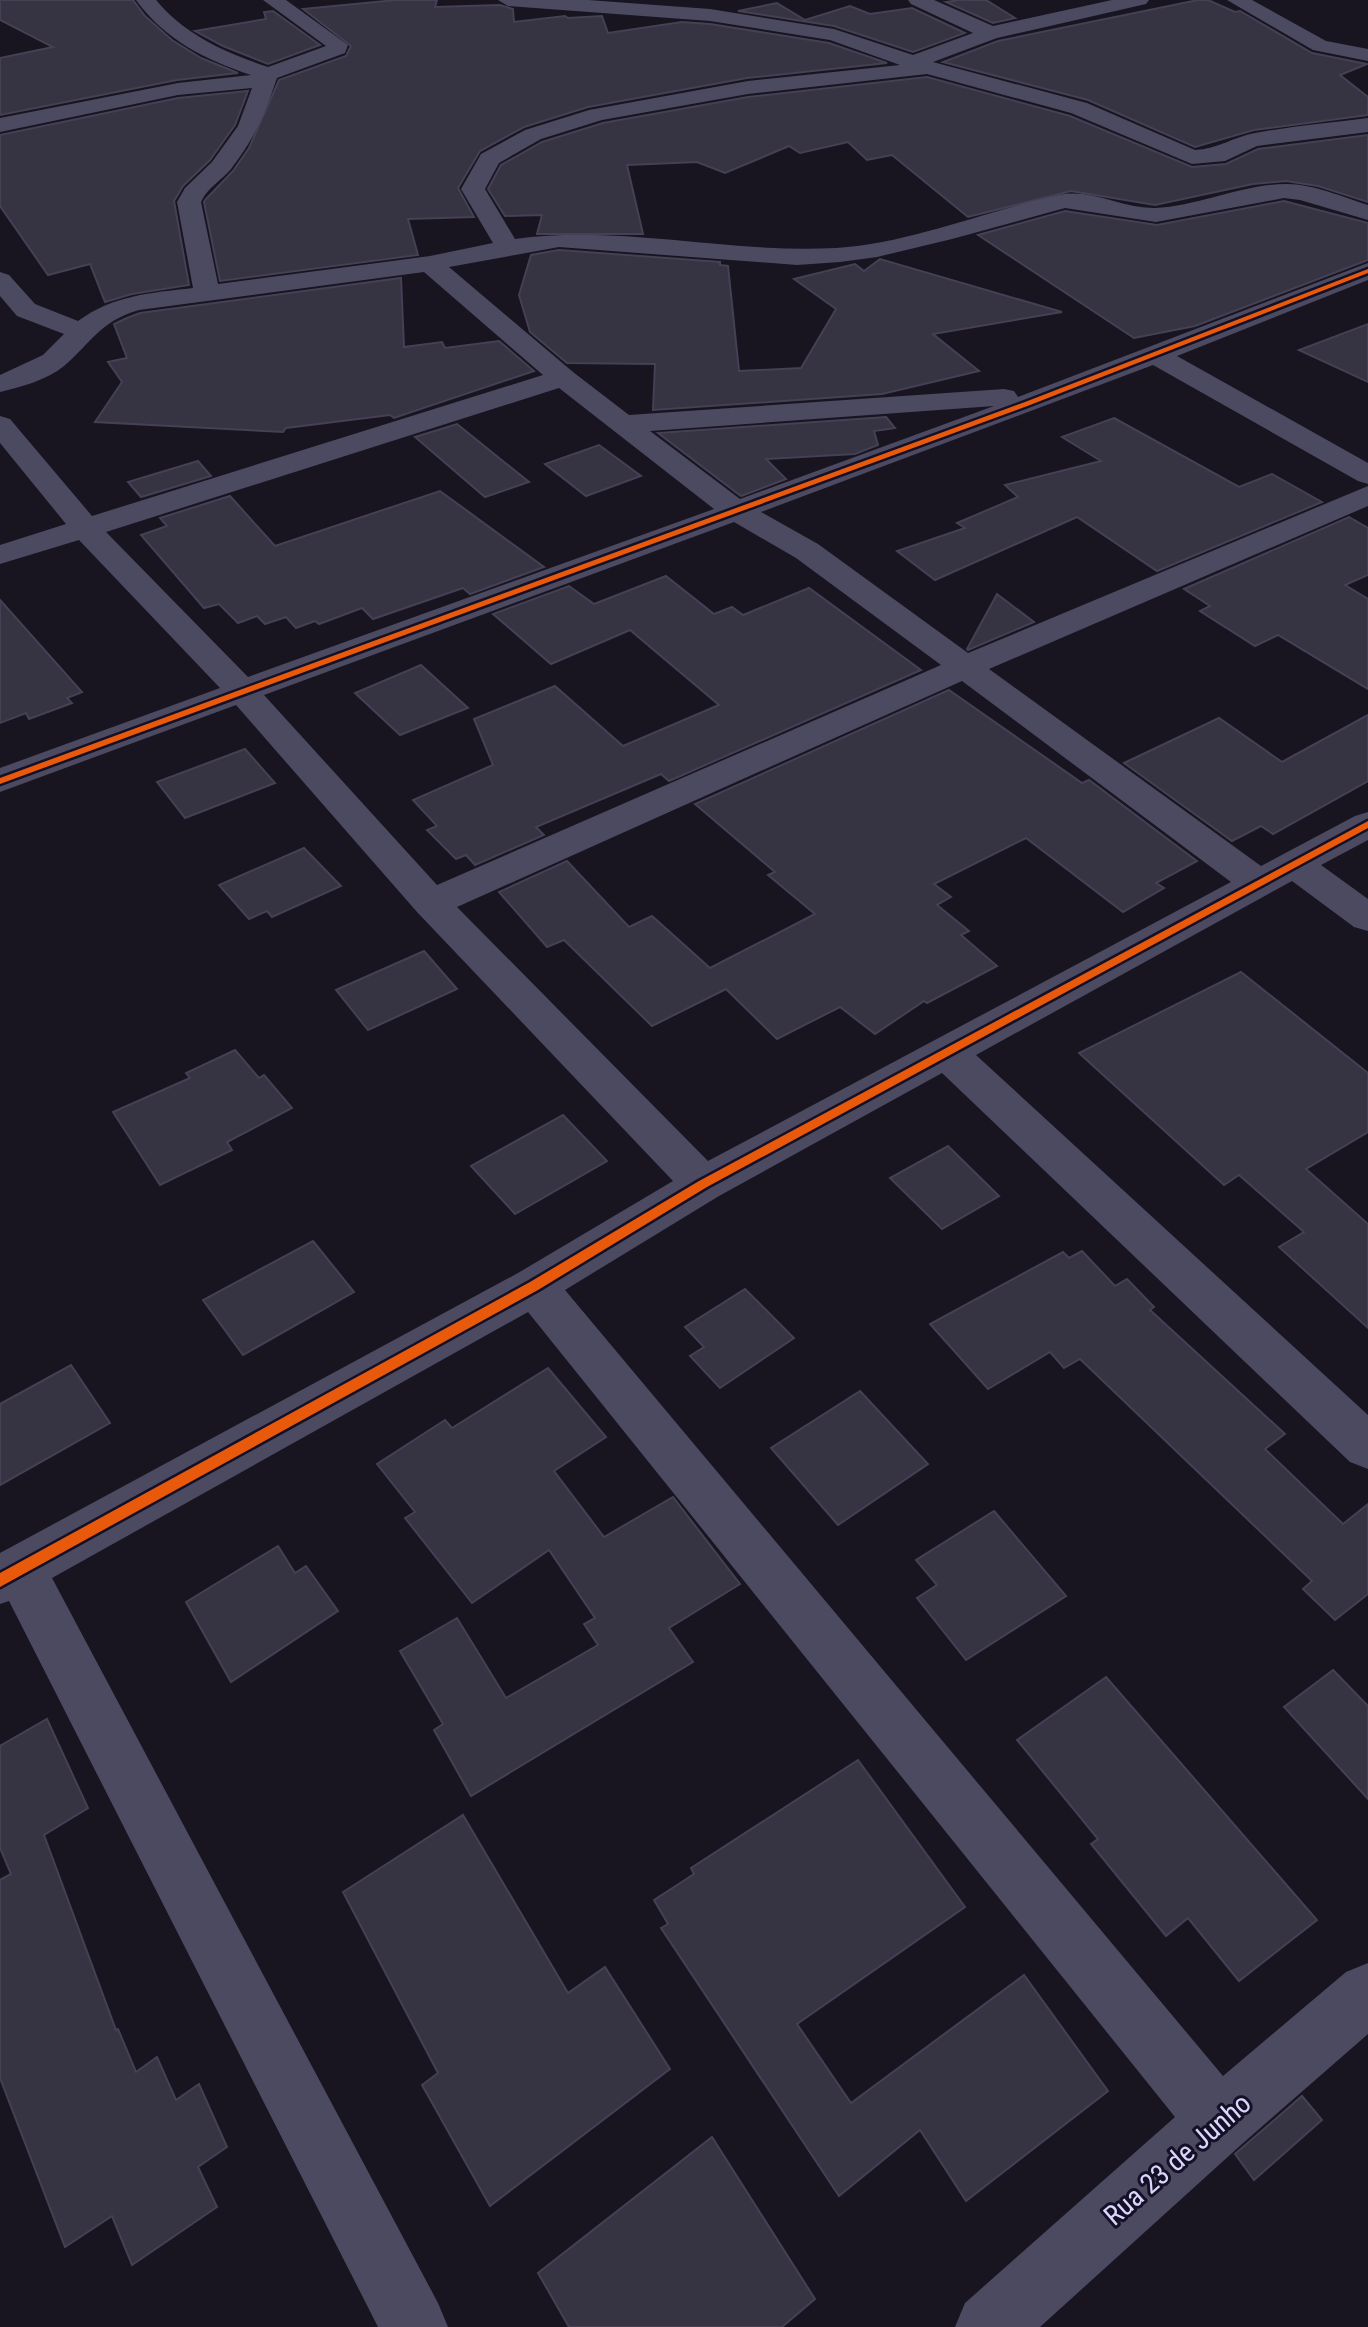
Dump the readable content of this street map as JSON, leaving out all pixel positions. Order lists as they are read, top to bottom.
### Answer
{
  "streets": {
    "street": ["Rua 23 de Junho"]
  }
}
